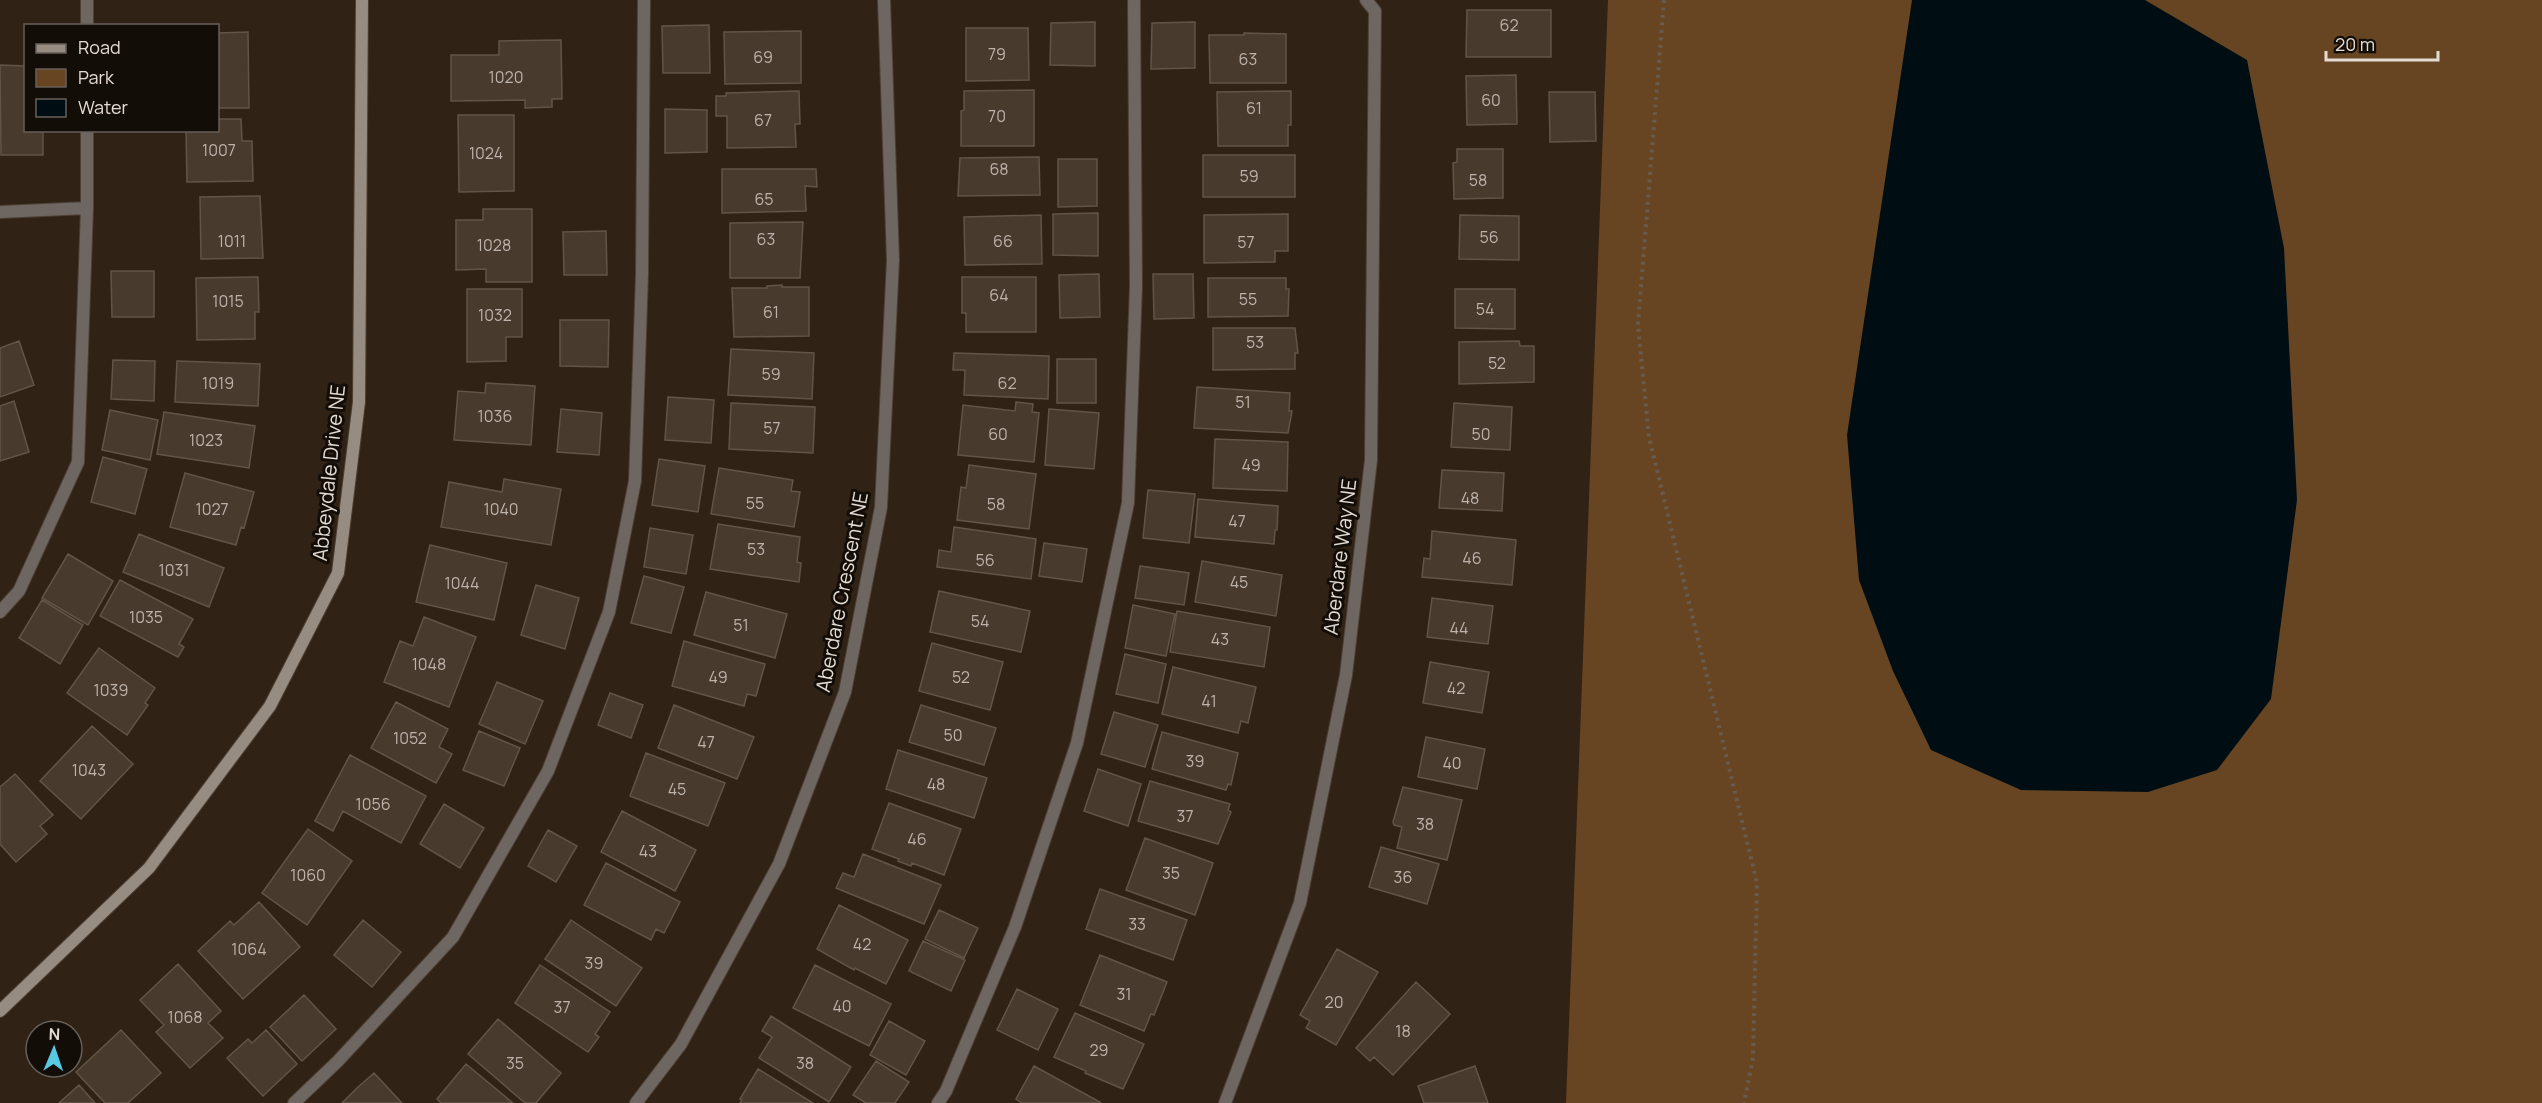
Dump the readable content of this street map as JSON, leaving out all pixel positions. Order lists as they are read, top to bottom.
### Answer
{
  "streets": {
    "street": ["Abbeydale Drive NE", "Aberdare Way NE", "Aberdare Crescent NE"]
  },
  "house_numbers": [
    "62",
    "79",
    "69",
    "63",
    "1020",
    "60",
    "61",
    "70",
    "67",
    "1007",
    "1024",
    "68",
    "59",
    "58",
    "65",
    "56",
    "63",
    "1011",
    "66",
    "57",
    "1028",
    "64",
    "55",
    "1015",
    "54",
    "61",
    "1032",
    "53",
    "52",
    "59",
    "1019",
    "62",
    "51",
    "1036",
    "57",
    "60",
    "50",
    "1023",
    "49",
    "48",
    "55",
    "58",
    "1027",
    "1040",
    "47",
    "53",
    "46",
    "56",
    "1031",
    "45",
    "1044",
    "1035",
    "54",
    "51",
    "44",
    "43",
    "1048",
    "49",
    "52",
    "42",
    "1039",
    "41",
    "50",
    "1052",
    "47",
    "39",
    "40",
    "1043",
    "48",
    "45",
    "1056",
    "37",
    "38",
    "46",
    "43",
    "35",
    "1060",
    "36",
    "33",
    "42",
    "1064",
    "39",
    "31",
    "20",
    "40",
    "37",
    "1068",
    "18",
    "29",
    "35",
    "38"
  ],
  "legend": ["Road", "Park", "Water"],
  "scale_bar": "20 m",
  "north": "top"
}
